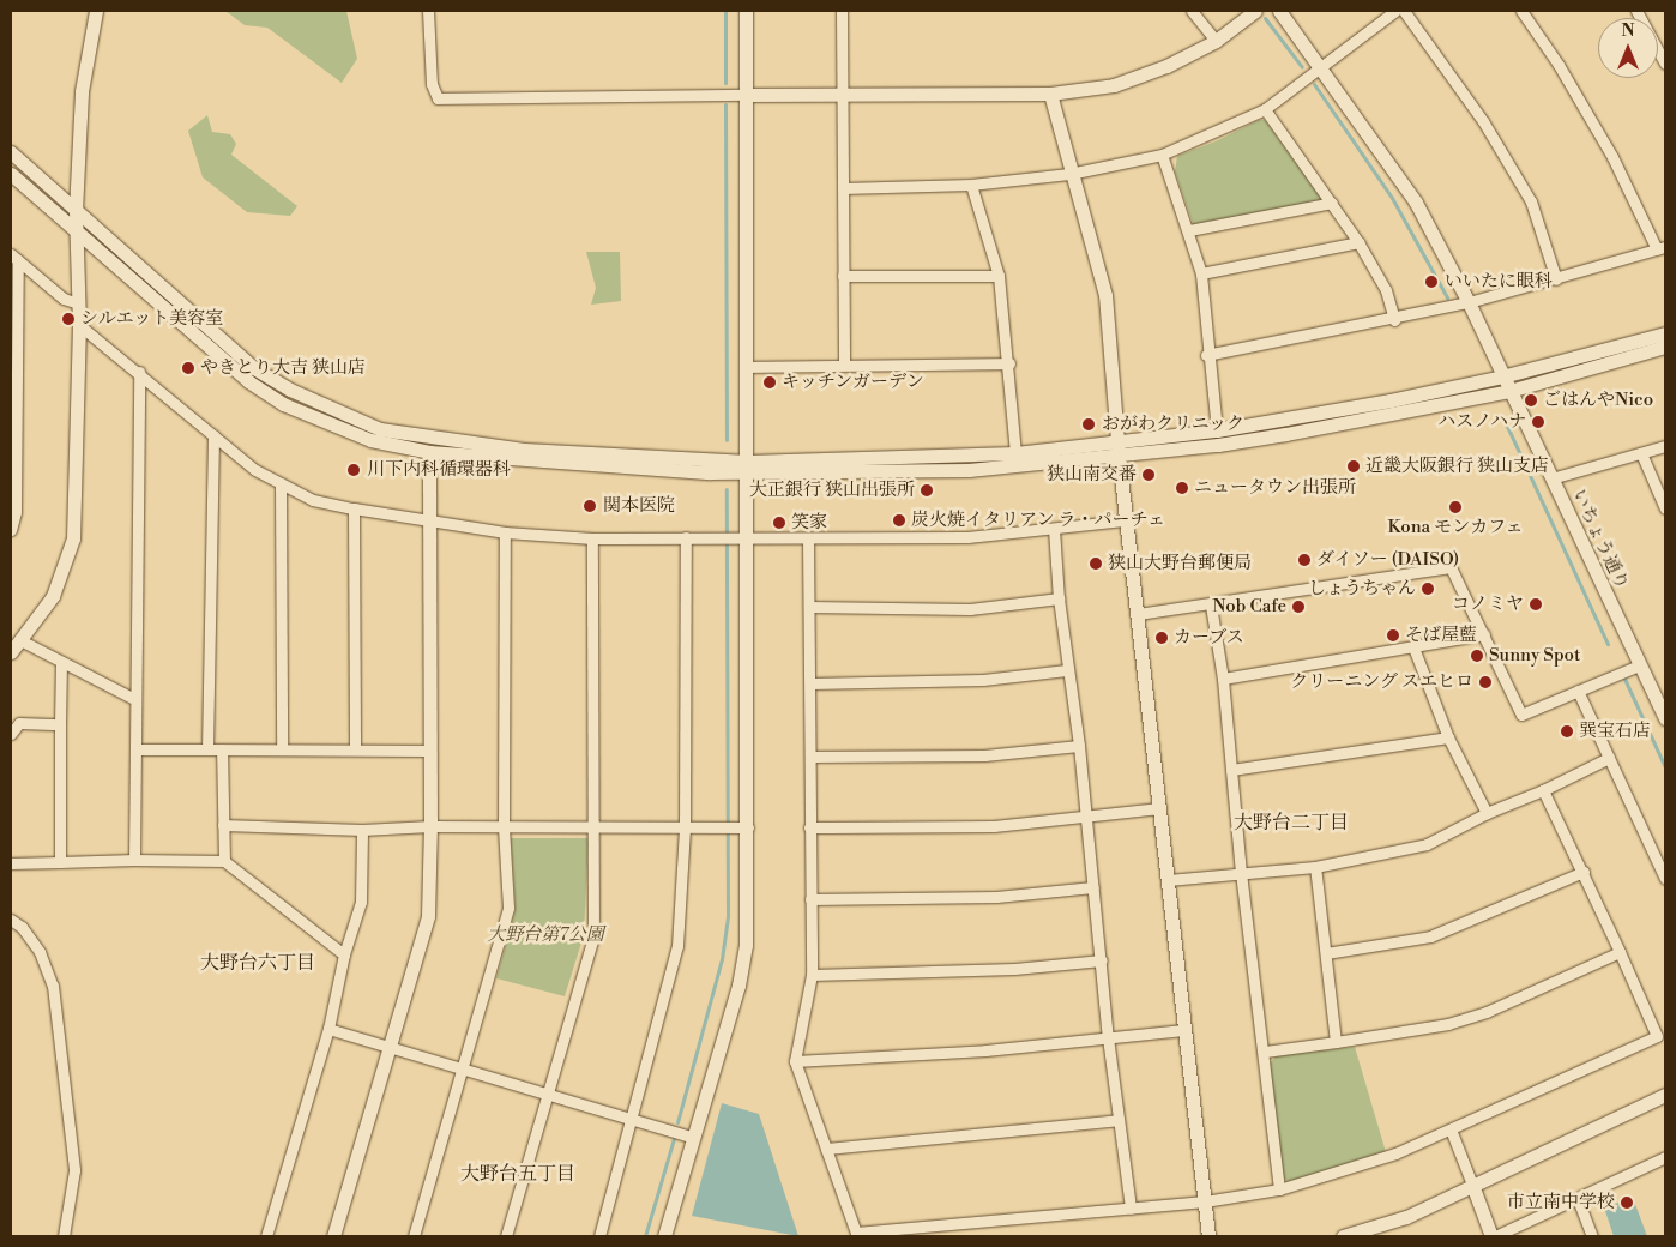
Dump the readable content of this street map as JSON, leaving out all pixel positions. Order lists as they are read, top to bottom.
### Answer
{
  "streets": {
    "street": ["いちょう通り"]
  },
  "districts": ["大野台二丁目", "大野台六丁目", "大野台五丁目"],
  "parks": ["大野台第7公園"],
  "places": [
    "いいたに眼科",
    "シルエット美容室",
    "やきとり大吉 狭山店",
    "キッチンガーデン",
    "ごはんやNico",
    "ハスノハナ",
    "おがわクリニック",
    "近畿大阪銀行 狭山支店",
    "川下内科循環器科",
    "狭山南交番",
    "ニュータウン出張所",
    "大正銀行 狭山出張所",
    "関本医院",
    "Kona モンカフェ",
    "炭火焼イタリアン ラ・パーチェ",
    "笑家",
    "ダイソー (DAISO)",
    "狭山大野台郵便局",
    "しょうちゃん",
    "コノミヤ",
    "Nob Cafe",
    "そば屋藍",
    "カーブス",
    "Sunny Spot",
    "クリーニング スエヒロ",
    "巽宝石店",
    "市立南中学校"
  ],
  "north": "top"
}
